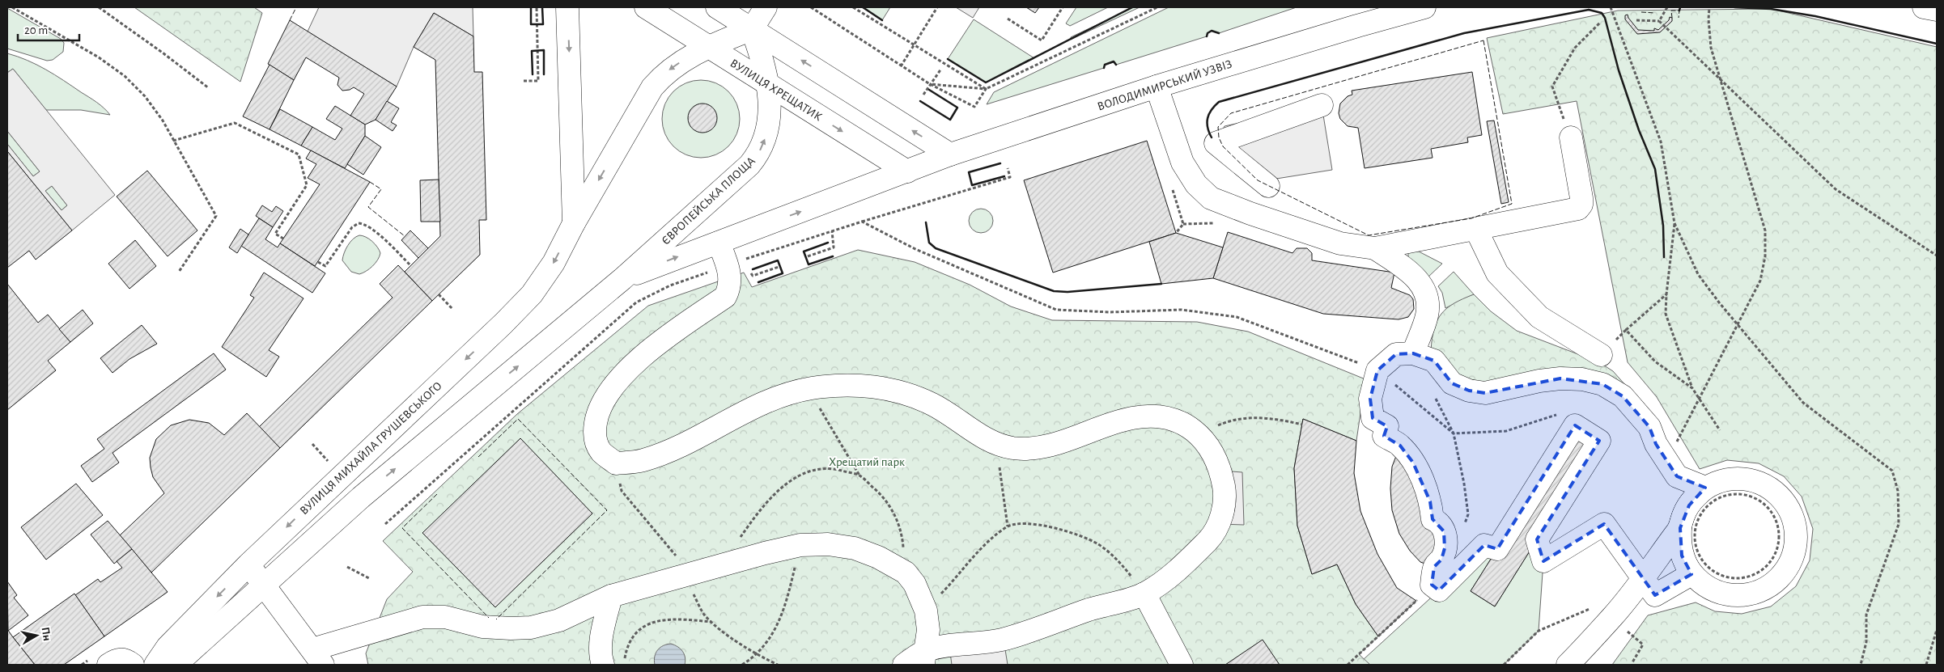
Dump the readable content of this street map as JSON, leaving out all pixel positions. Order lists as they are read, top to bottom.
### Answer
{
  "streets": {
    "main road": [
      "ВОЛОДИМИРСЬКИЙ УЗВІЗ",
      "ВУЛИЦЯ ХРЕЩАТИК",
      "ЄВРОПЕЙСЬКА ПЛОЩА",
      "ВУЛИЦЯ МИХАЙЛА ГРУШЕВСЬКОГО"
    ]
  },
  "crossings": [
    ["ВОЛОДИМИРСЬКИЙ УЗВІЗ", "ВУЛИЦЯ ХРЕЩАТИК"],
    ["ВОЛОДИМИРСЬКИЙ УЗВІЗ", "ЄВРОПЕЙСЬКА ПЛОЩА"],
    ["ВУЛИЦЯ ХРЕЩАТИК", "ЄВРОПЕЙСЬКА ПЛОЩА"]
  ],
  "parks": ["Хрещатий парк"],
  "scale_bar": "20 m",
  "north": "right"
}
